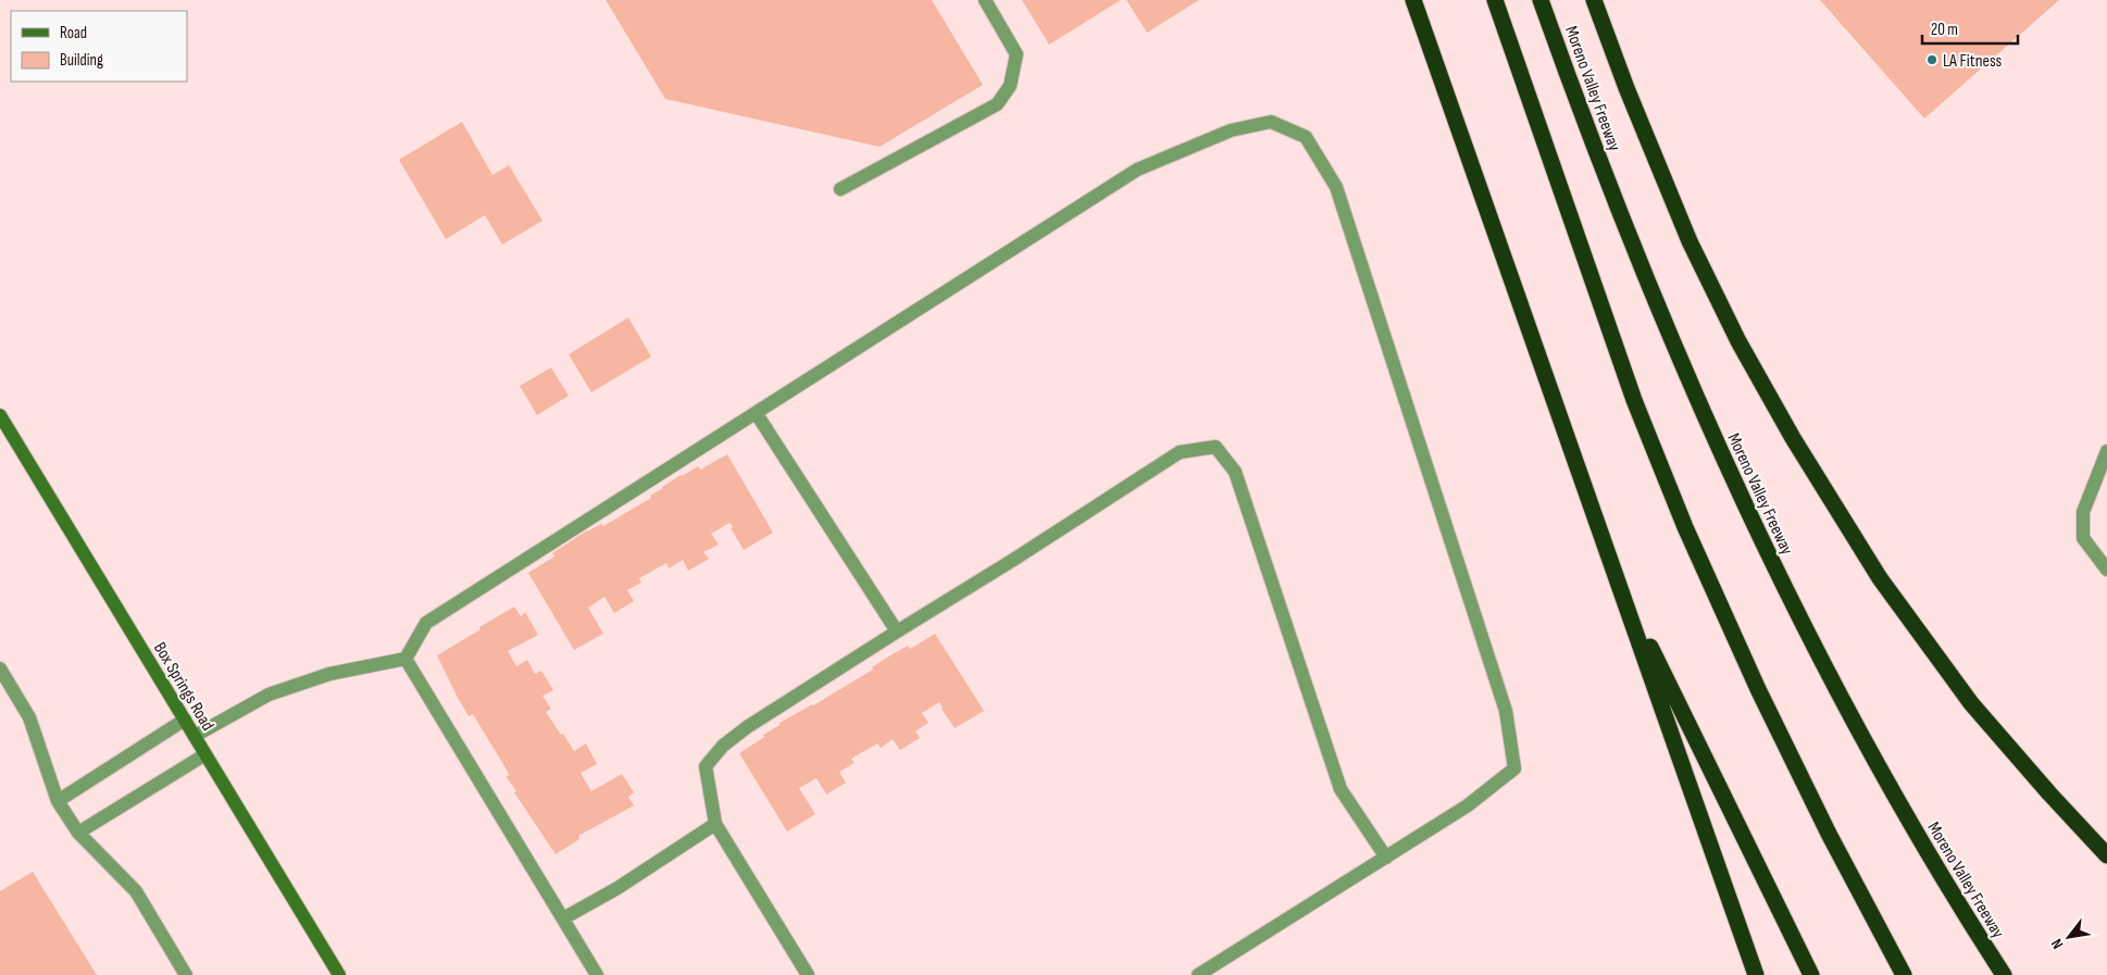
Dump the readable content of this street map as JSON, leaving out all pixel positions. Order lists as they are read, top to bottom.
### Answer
{
  "streets": {
    "highway": ["Moreno Valley Freeway"],
    "main road": ["Box Springs Road"]
  },
  "places": ["LA Fitness"],
  "legend": ["Road", "Building"],
  "scale_bar": "20 m",
  "north": "bottom left"
}
